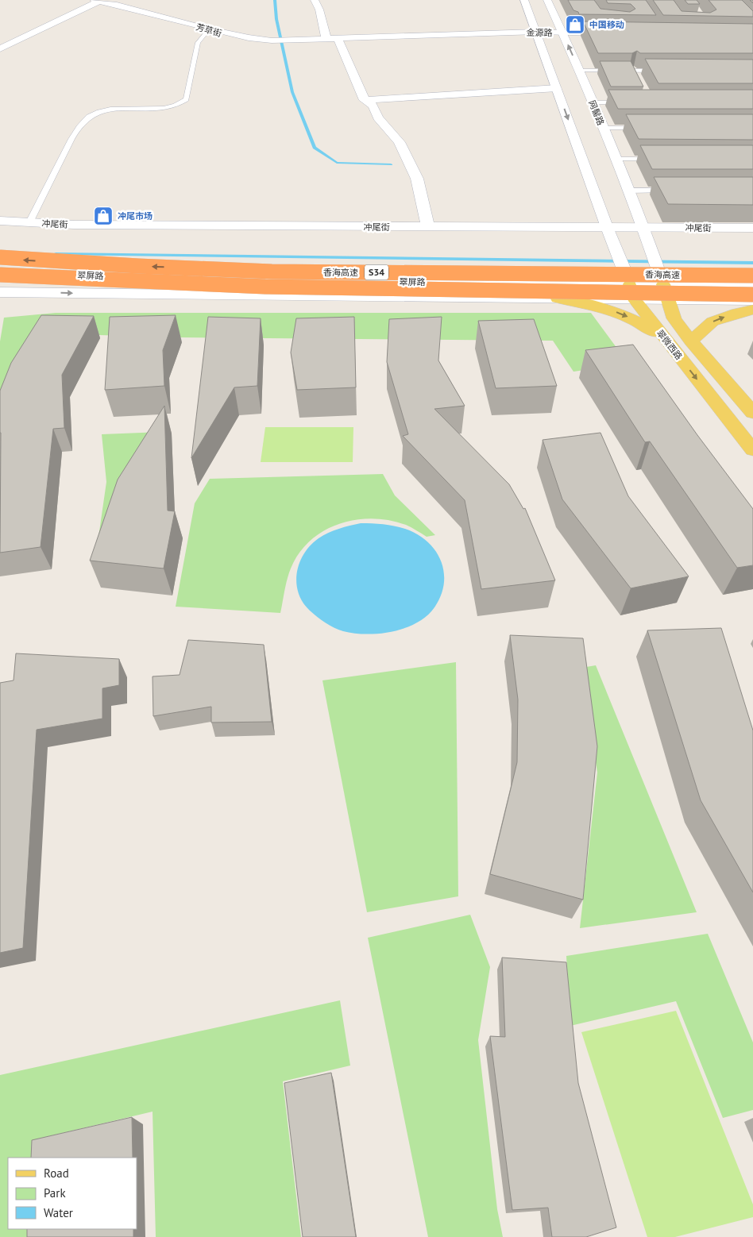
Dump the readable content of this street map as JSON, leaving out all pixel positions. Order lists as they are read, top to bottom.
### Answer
{
  "streets": {
    "highway": ["香海高速", "S34"],
    "main road": [
      "芳草街",
      "金源路",
      "网髻路",
      "冲尾街",
      "翠屏路",
      "翠微西路"
    ]
  },
  "crossings": [
    ["芳草街", "金源路"],
    ["金源路", "网髻路"],
    ["金源路", "翠微西路"],
    ["网髻路", "冲尾街"],
    ["网髻路", "翠微西路"],
    ["冲尾街", "翠微西路"],
    ["香海高速", "翠屏路"],
    ["翠屏路", "翠微西路"]
  ],
  "places": {
    "shop": ["中国移动", "冲尾市场"]
  },
  "legend": ["Road", "Park", "Water"]
}
